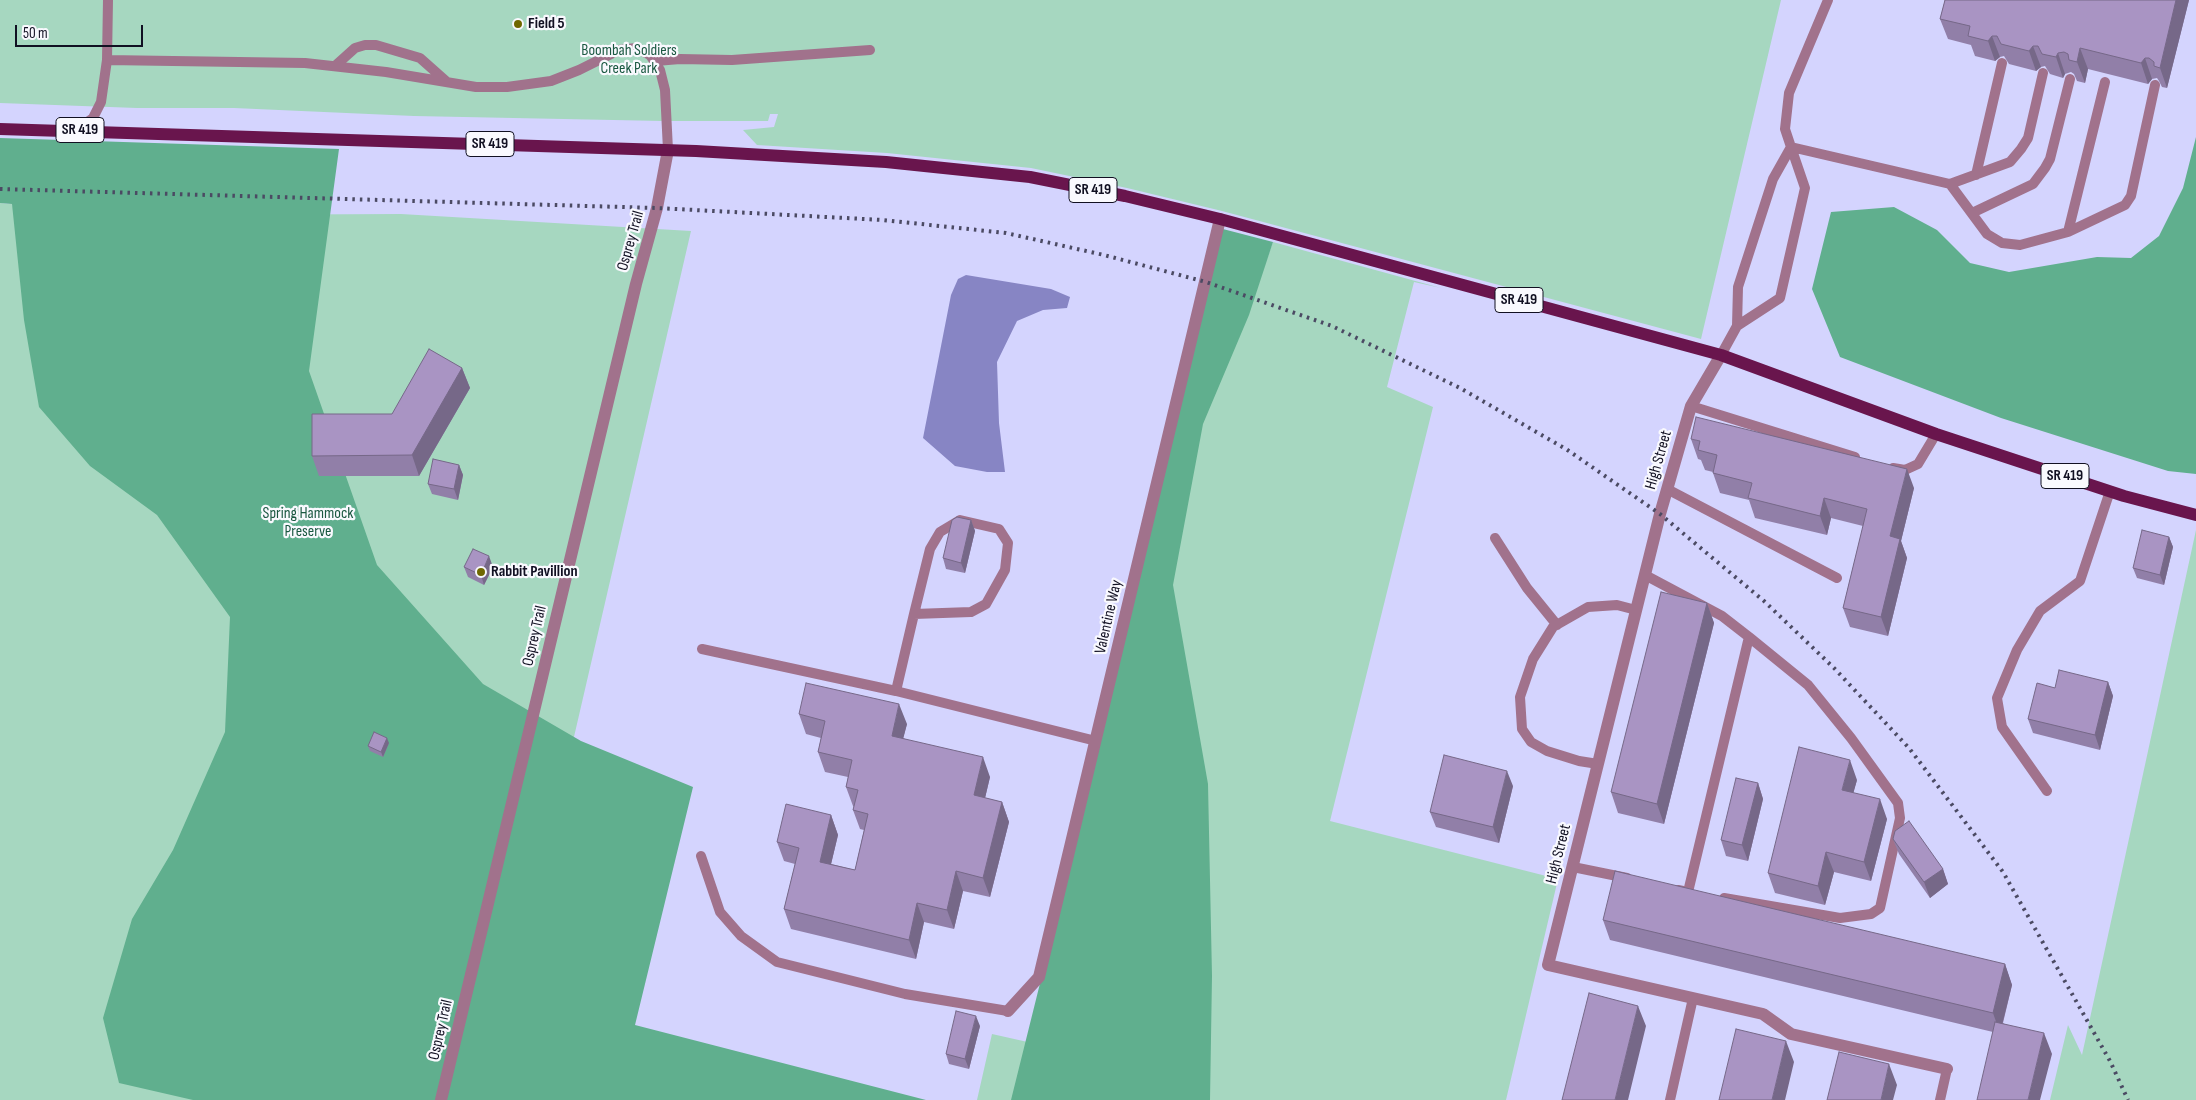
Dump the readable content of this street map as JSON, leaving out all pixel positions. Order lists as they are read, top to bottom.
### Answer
{
  "streets": {
    "main road": ["SR 419"],
    "street": ["Osprey Trail", "High Street", "Valentine Way"]
  },
  "crossings": [
    ["SR 419", "Osprey Trail"],
    ["SR 419", "High Street"],
    ["SR 419", "Valentine Way"]
  ],
  "parks": ["Boombah Soldiers Creek Park", "Spring Hammock Preserve"],
  "places": ["Field 5", "Rabbit Pavillion"],
  "scale_bar": "50 m"
}
